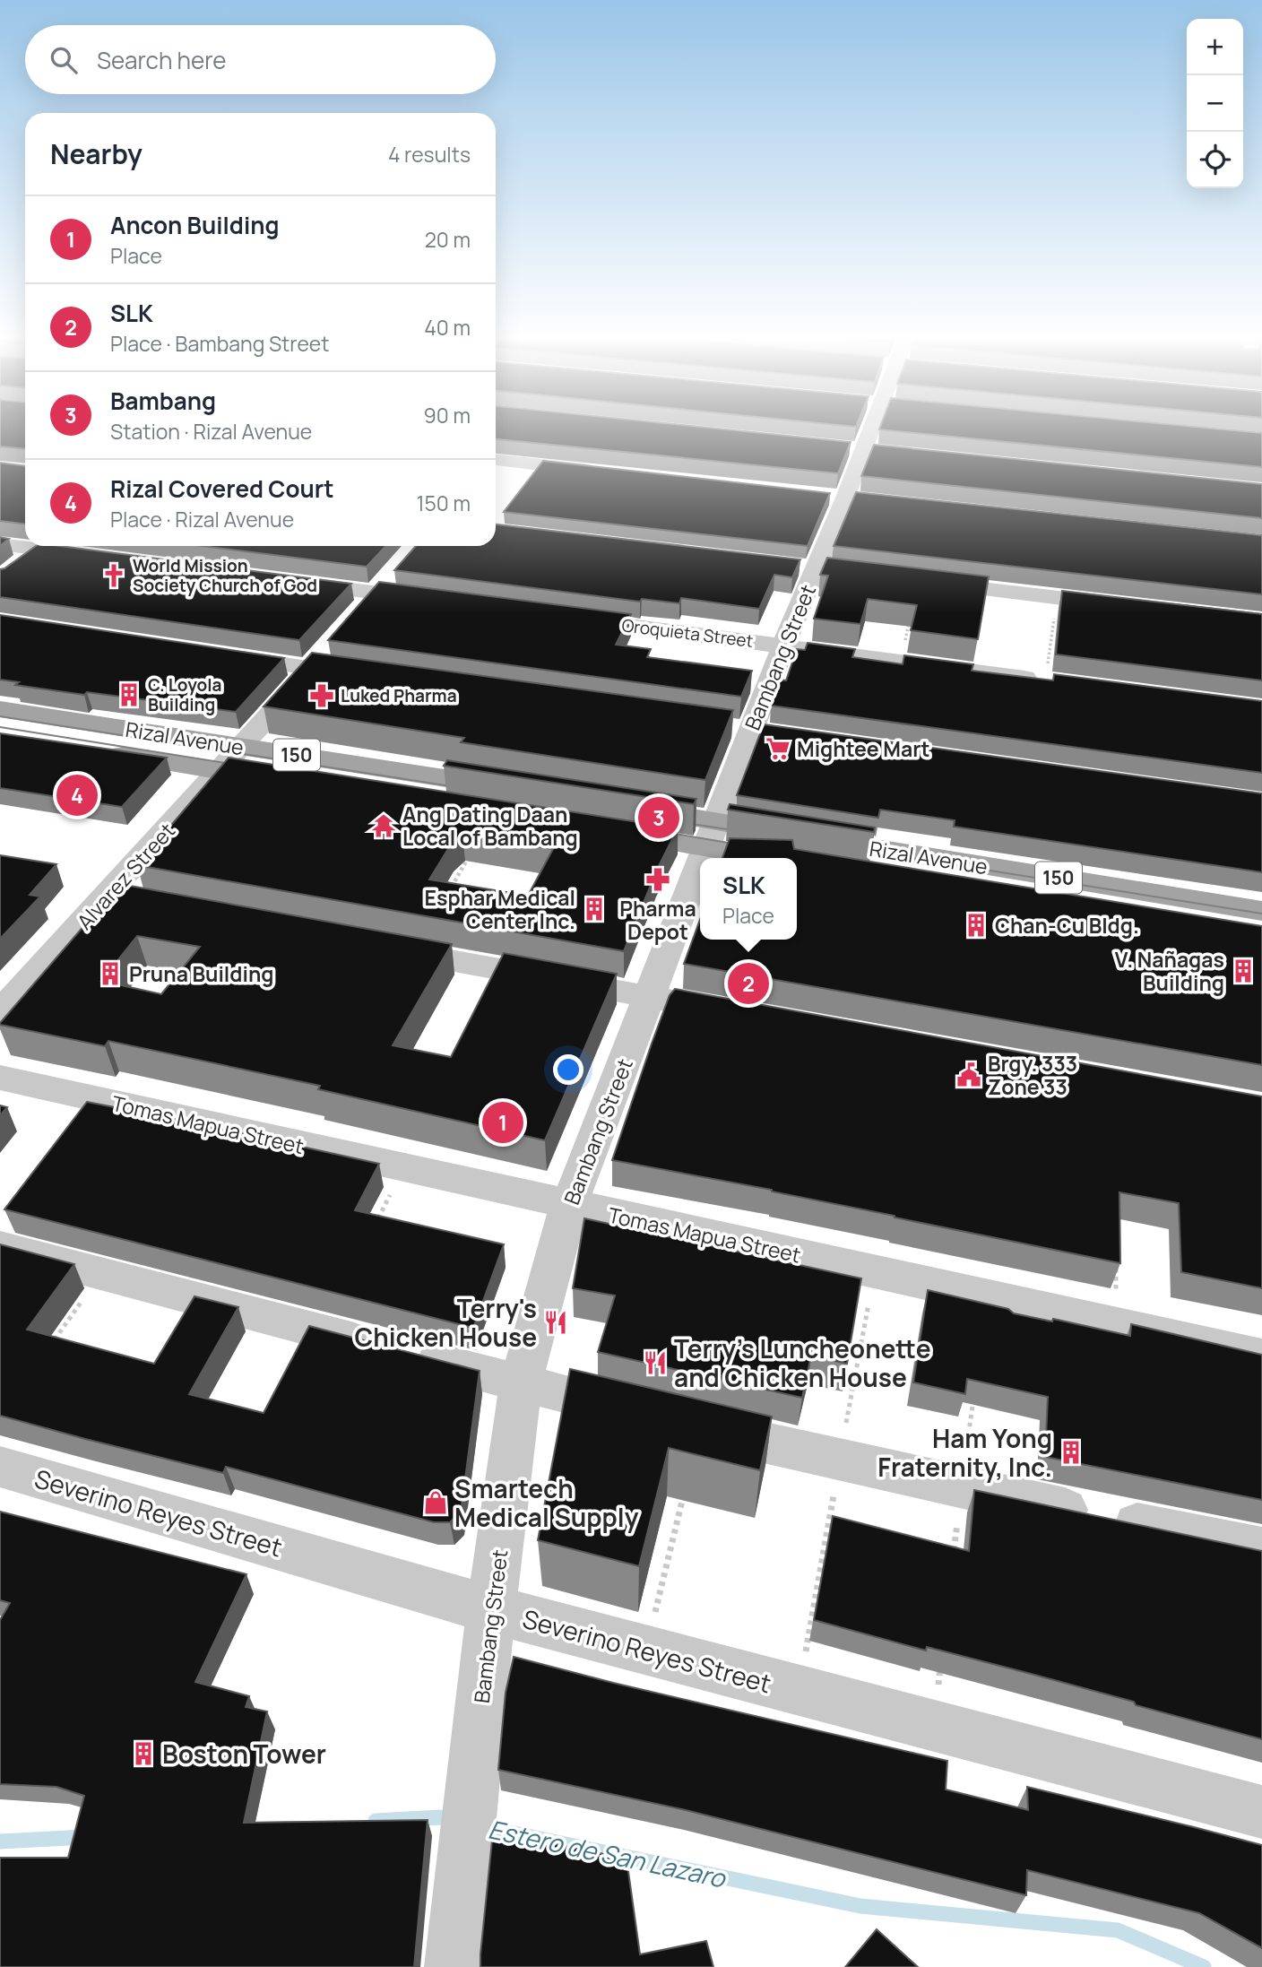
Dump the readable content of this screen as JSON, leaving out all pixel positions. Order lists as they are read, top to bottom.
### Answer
{
  "streets": {
    "main road": ["Rizal Avenue", "150"],
    "street": [
      "Oroquieta Street",
      "Bambang Street",
      "Alvarez Street",
      "Tomas Mapua Street",
      "Severino Reyes Street"
    ]
  },
  "crossings": [
    ["Oroquieta Street", "Bambang Street"],
    ["Bambang Street", "Rizal Avenue"],
    ["Bambang Street", "Tomas Mapua Street"],
    ["Bambang Street", "Severino Reyes Street"],
    ["Rizal Avenue", "Alvarez Street"]
  ],
  "water": ["Estero de San Lazaro"],
  "places": {
    "church": ["World Mission Society Church of God"],
    "building": [
      "C. Loyola Building",
      "Esphar Medical Center Inc.",
      "Chan-Cu Bldg.",
      "V. Nañagas Building",
      "Pruna Building",
      "Ham Yong Fraternity, Inc.",
      "Boston Tower"
    ],
    "pharmacy": ["Luked Pharma", "Pharma Depot"],
    "supermarket": ["Mightee Mart"],
    "temple": ["Ang Dating Daan Local of Bambang"],
    "public building": ["Brgy. 333 Zone 33"],
    "restaurant": ["Terry's Chicken House", "Terry's Luncheonette and Chicken House"],
    "shop": ["Smartech Medical Supply"]
  },
  "page": {
    "map_buttons": ["+", "−"],
    "search": "Search here",
    "heading": ["Nearby", "4 results"],
    "list": [
      {
        "mark": "1",
        "name": "Ancon Building",
        "note": "Place",
        "value": "20 m"
      },
      {
        "mark": "2",
        "name": "SLK",
        "note": "Place · Bambang Street",
        "value": "40 m"
      },
      {
        "mark": "3",
        "name": "Bambang",
        "note": "Station · Rizal Avenue",
        "value": "90 m"
      },
      {
        "mark": "4",
        "name": "Rizal Covered Court",
        "note": "Place · Rizal Avenue",
        "value": "150 m"
      }
    ],
    "pins": [
      "4",
      "3",
      "2",
      "1"
    ],
    "popup": ["SLK", "Place"]
  }
}
